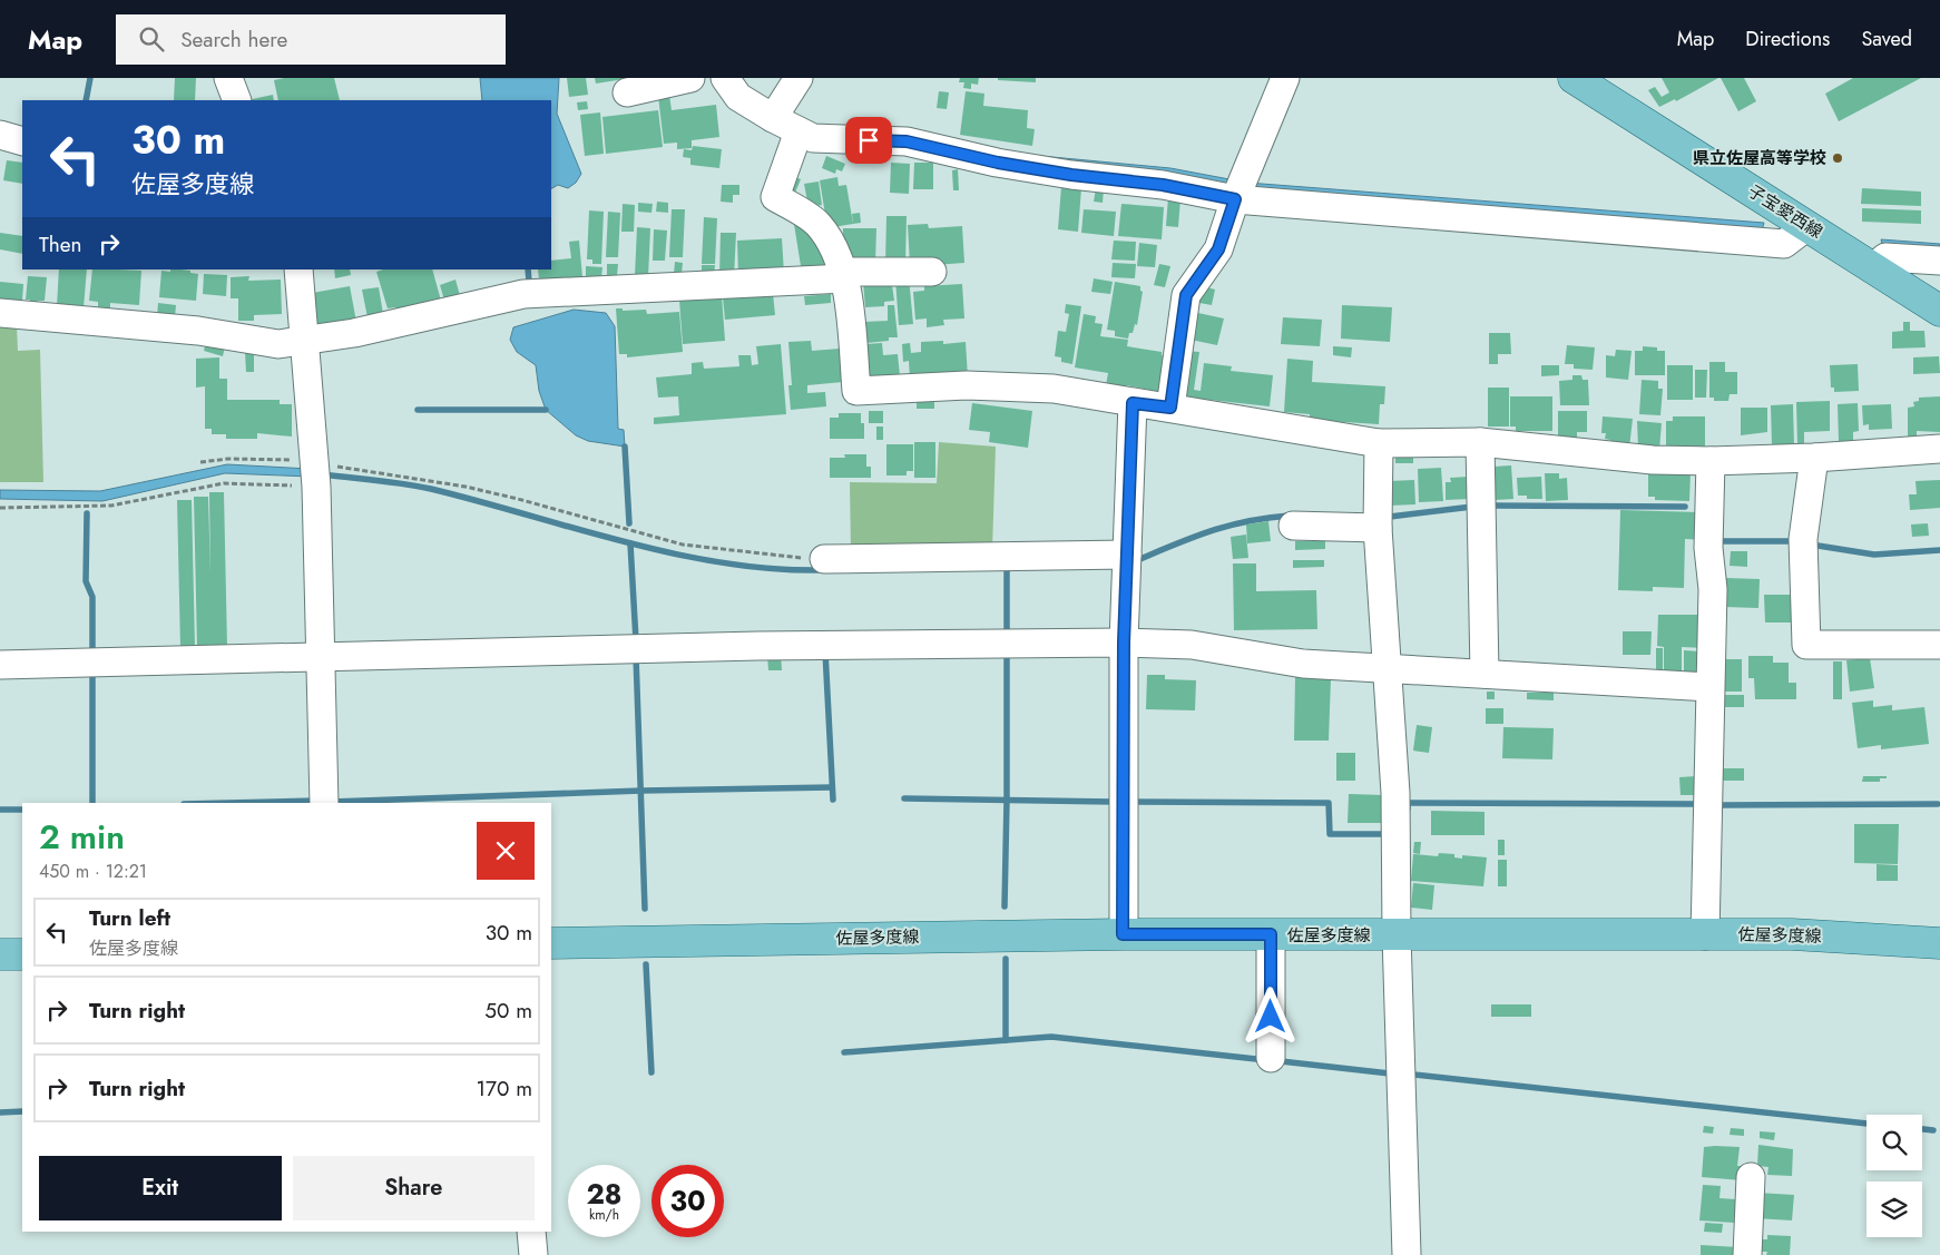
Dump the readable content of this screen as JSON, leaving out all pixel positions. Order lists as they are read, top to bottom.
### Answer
{
  "streets": {
    "main road": ["子宝愛西線", "佐屋多度線"]
  },
  "places": ["県立佐屋高等学校"],
  "page": {
    "header": "Map",
    "search": "Search here",
    "nav": ["Map", "Directions", "Saved"],
    "turn": ["30 m", "佐屋多度線"],
    "then": "Then",
    "heading": ["2 min", "450 m · 12:21"],
    "list": [
      {
        "name": "Turn left",
        "note": "佐屋多度線",
        "value": "30 m"
      },
      {
        "name": "Turn right",
        "value": "50 m"
      },
      {
        "name": "Turn right",
        "value": "170 m"
      }
    ],
    "buttons": ["Exit", "Share"],
    "speed": "28 km/h",
    "limit": "30"
  }
}
